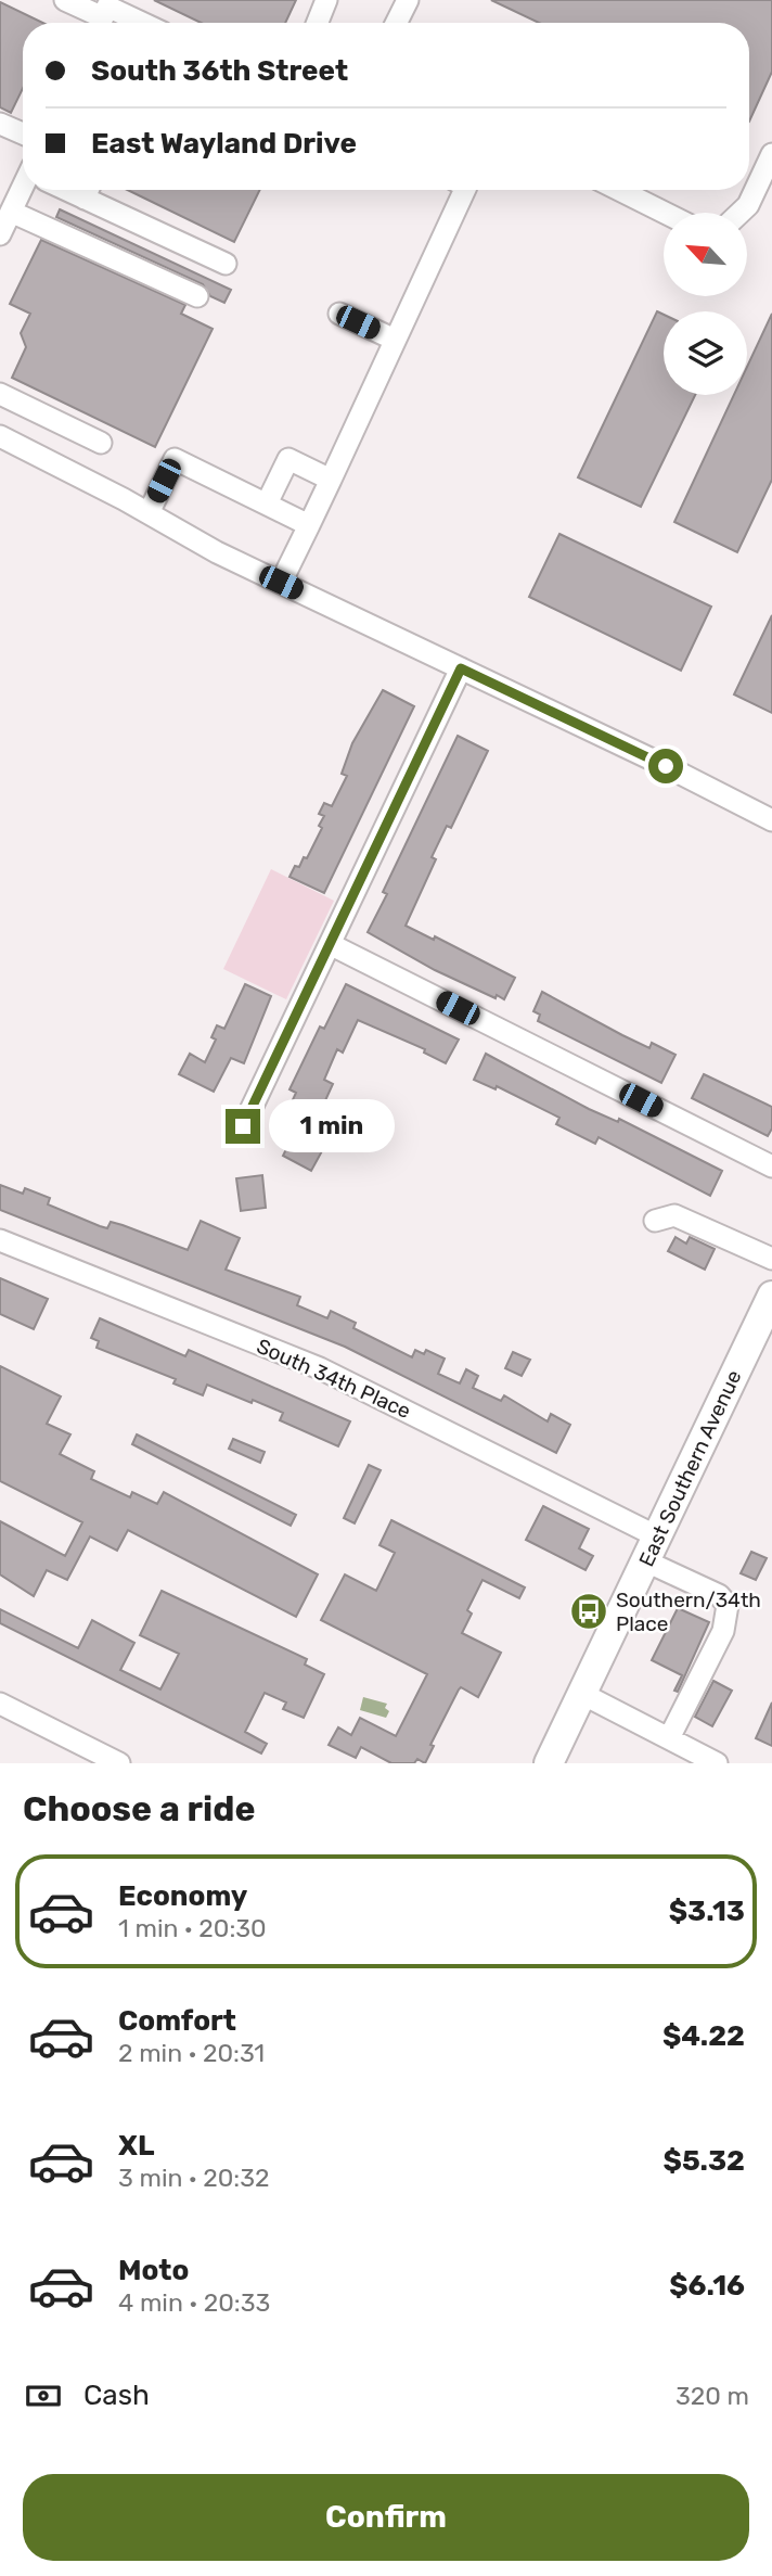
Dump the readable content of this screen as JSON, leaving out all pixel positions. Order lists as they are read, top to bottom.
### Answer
{
  "streets": {
    "main road": ["East Southern Avenue"],
    "street": ["South 34th Place"]
  },
  "crossings": [
    ["South 34th Place", "East Southern Avenue"]
  ],
  "places": {
    "bus stop": ["Southern/34th Place"]
  },
  "north": "top left",
  "page": {
    "banner": ["South 36th Street", "East Wayland Drive"],
    "bubble": "1 min",
    "heading": "Choose a ride",
    "list": [
      {
        "name": "Economy",
        "note": "1 min · 20:30",
        "value": "$3.13"
      },
      {
        "name": "Comfort",
        "note": "2 min · 20:31",
        "value": "$4.22"
      },
      {
        "name": "XL",
        "note": "3 min · 20:32",
        "value": "$5.32"
      },
      {
        "name": "Moto",
        "note": "4 min · 20:33",
        "value": "$6.16"
      }
    ],
    "pay": ["Cash", "320 m"],
    "buttons": "Confirm"
  }
}
